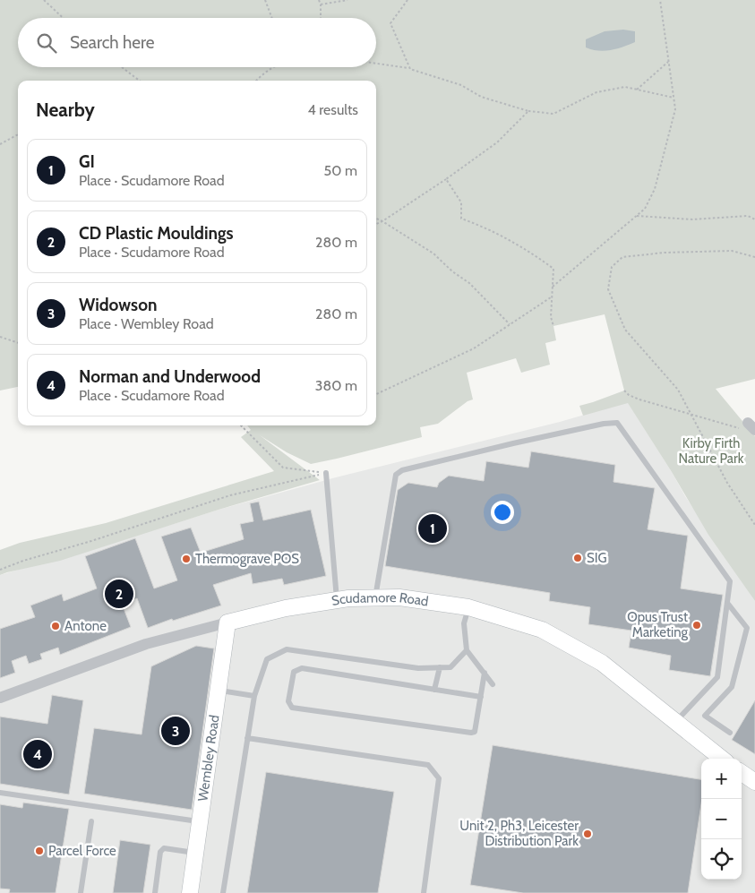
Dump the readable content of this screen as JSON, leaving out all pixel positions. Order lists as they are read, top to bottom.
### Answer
{
  "streets": {
    "street": ["Scudamore Road", "Wembley Road"]
  },
  "crossings": [
    ["Scudamore Road", "Wembley Road"]
  ],
  "parks": ["Kirby Firth Nature Park"],
  "places": [
    "SIG",
    "Thermograve POS",
    "Opus Trust Marketing",
    "Antone",
    "Unit 2, Ph3, Leicester Distribution Park",
    "Parcel Force"
  ],
  "page": {
    "search": "Search here",
    "heading": ["Nearby", "4 results"],
    "list": [
      {
        "mark": "1",
        "name": "GI",
        "note": "Place · Scudamore Road",
        "value": "50 m"
      },
      {
        "mark": "2",
        "name": "CD Plastic Mouldings",
        "note": "Place · Scudamore Road",
        "value": "280 m"
      },
      {
        "mark": "3",
        "name": "Widowson",
        "note": "Place · Wembley Road",
        "value": "280 m"
      },
      {
        "mark": "4",
        "name": "Norman and Underwood",
        "note": "Place · Scudamore Road",
        "value": "380 m"
      }
    ],
    "pins": [
      "1",
      "2",
      "3",
      "4"
    ],
    "map_buttons": ["+", "−"]
  }
}
